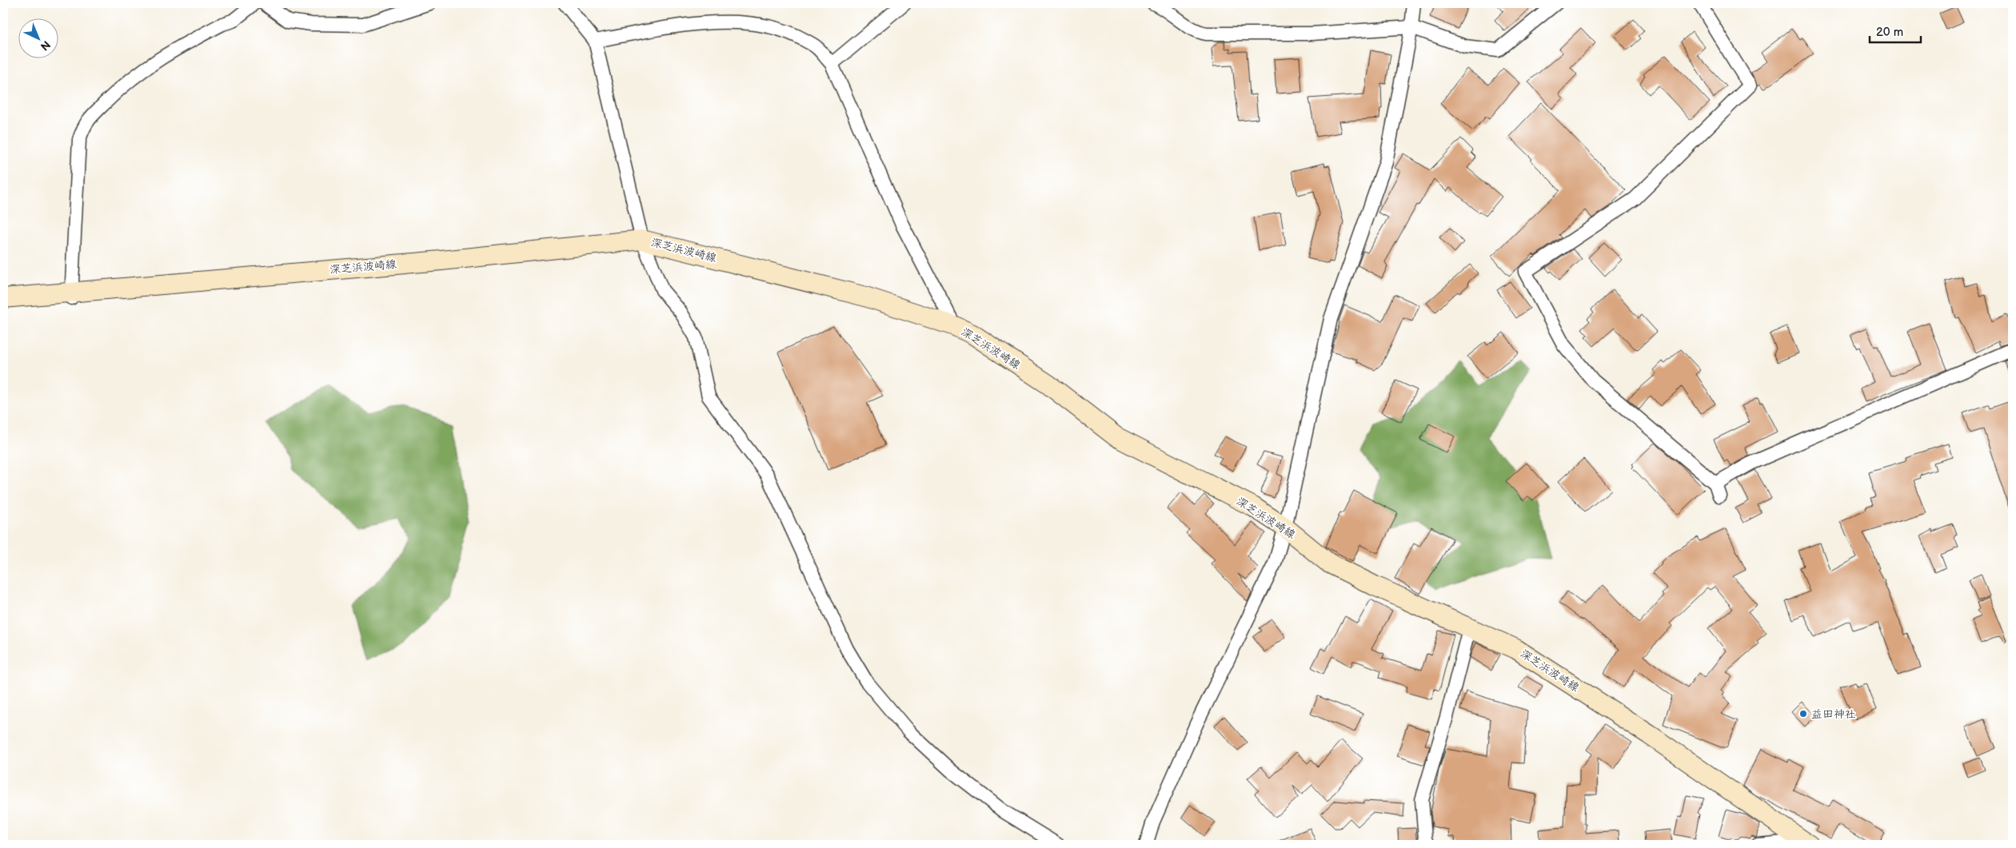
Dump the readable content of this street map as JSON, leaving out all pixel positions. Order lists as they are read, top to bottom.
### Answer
{
  "streets": {
    "main road": ["深芝浜波崎線"]
  },
  "places": ["益田神社"],
  "scale_bar": "20 m",
  "north": "bottom right"
}
